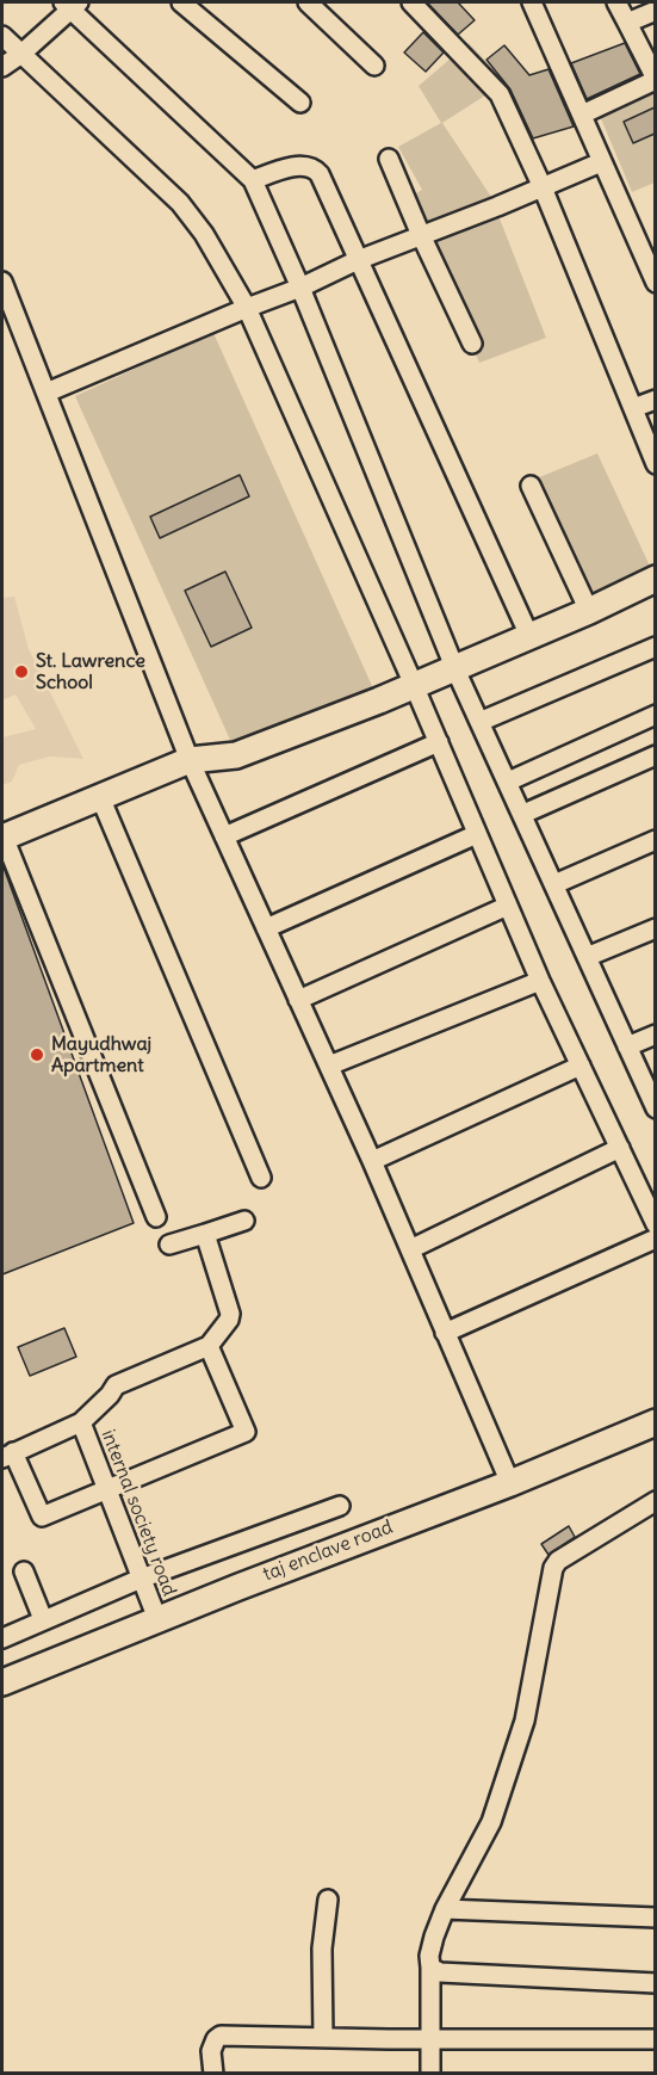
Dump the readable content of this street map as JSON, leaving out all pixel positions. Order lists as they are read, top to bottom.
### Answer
{
  "streets": {
    "street": ["internal society road", "taj enclave road"]
  },
  "crossings": [
    ["internal society road", "taj enclave road"]
  ],
  "places": ["St. Lawrence School", "Mayudhwaj Apartment"]
}
